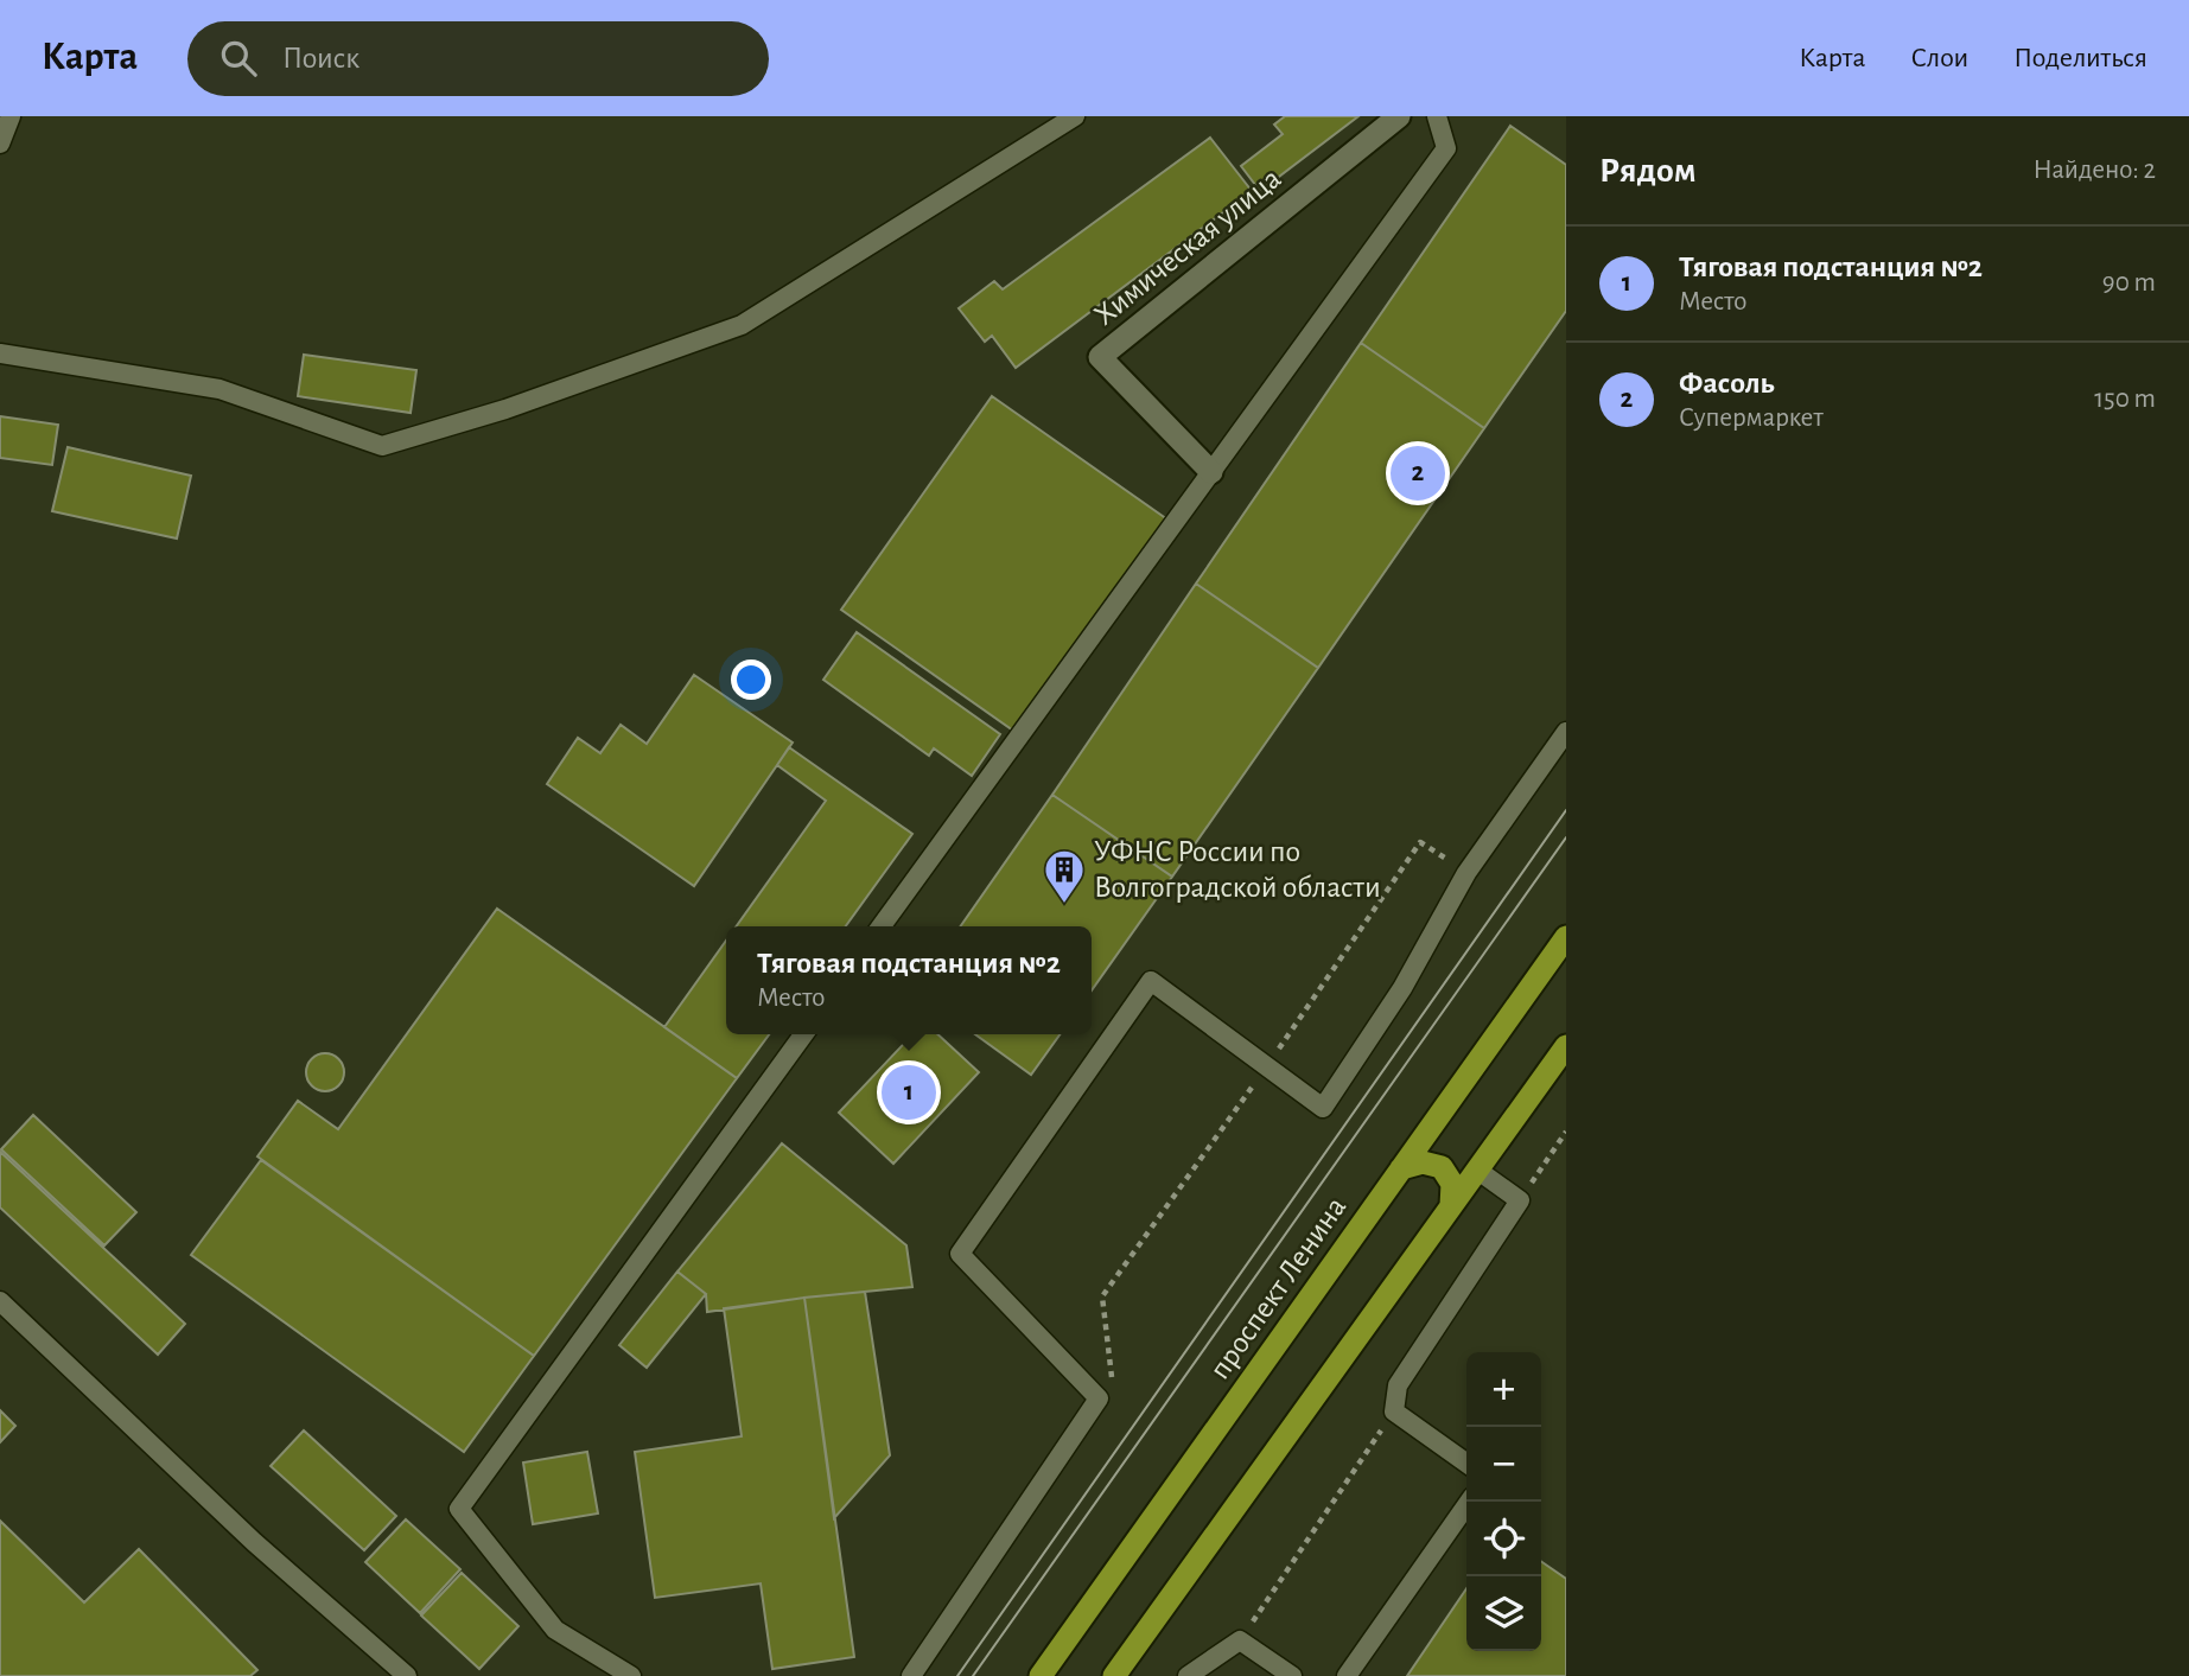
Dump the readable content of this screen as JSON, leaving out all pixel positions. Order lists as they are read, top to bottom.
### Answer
{
  "streets": {
    "main road": ["проспект Ленина"],
    "street": ["Химическая улица"]
  },
  "places": {
    "building": ["УФНС России по Волгоградской области"]
  },
  "page": {
    "header": "Карта",
    "search": "Поиск",
    "nav": ["Карта", "Слои", "Поделиться"],
    "heading": ["Рядом", "Найдено: 2"],
    "list": [
      {
        "mark": "1",
        "name": "Тяговая подстанция №2",
        "note": "Место",
        "value": "90 m"
      },
      {
        "mark": "2",
        "name": "Фасоль",
        "note": "Супермаркет",
        "value": "150 m"
      }
    ],
    "pins": ["2", "1"],
    "popup": ["Тяговая подстанция №2", "Место"],
    "map_buttons": ["+", "−"]
  }
}
